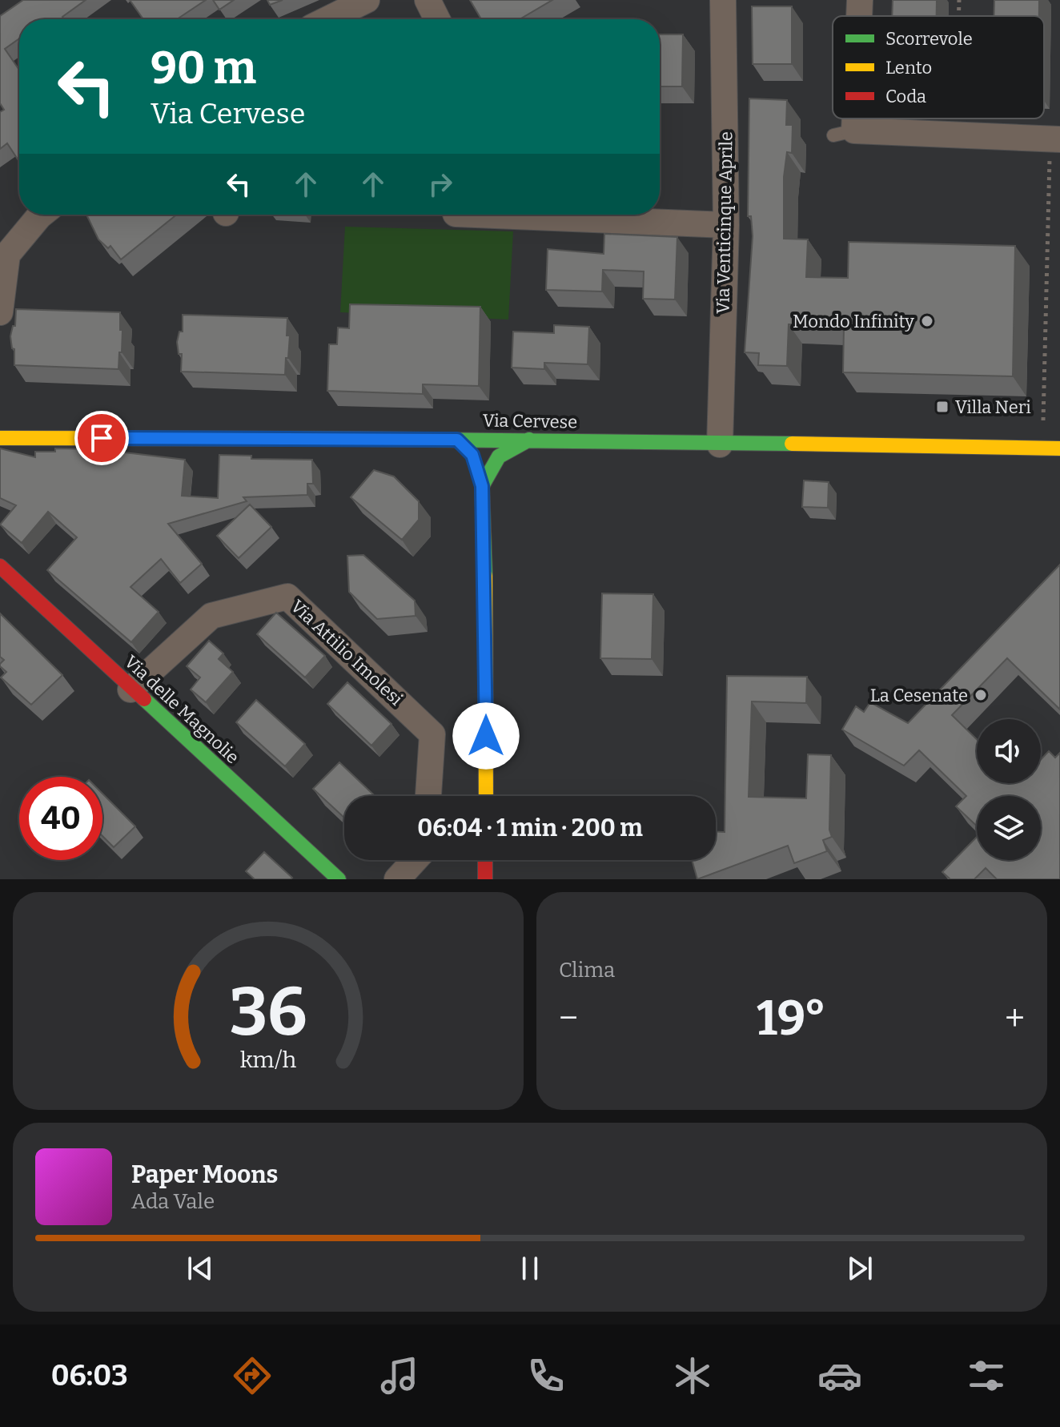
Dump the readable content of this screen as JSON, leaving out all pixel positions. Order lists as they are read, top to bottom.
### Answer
{
  "streets": {
    "street": [
      "Via Venticinque Aprile",
      "Via Cervese",
      "Via Attilio Imolesi",
      "Via delle Magnolie"
    ]
  },
  "crossings": [
    ["Via Venticinque Aprile", "Via Cervese"],
    ["Via Attilio Imolesi", "Via delle Magnolie"]
  ],
  "places": {
    "other": ["Mondo Infinity", "La Cesenate"],
    "transit": ["Villa Neri"]
  },
  "legend": ["Scorrevole", "Lento", "Coda"],
  "page": {
    "turn": ["90 m", "Via Cervese"],
    "limit": "40",
    "trip": "06:04 · 1 min · 200 m",
    "tile": "Clima",
    "heat": ["−", "19°", "+"],
    "song": ["Paper Moons", "Ada Vale"],
    "tabs": "06:03",
    "gauge": ["36", "km/h"]
  }
}
